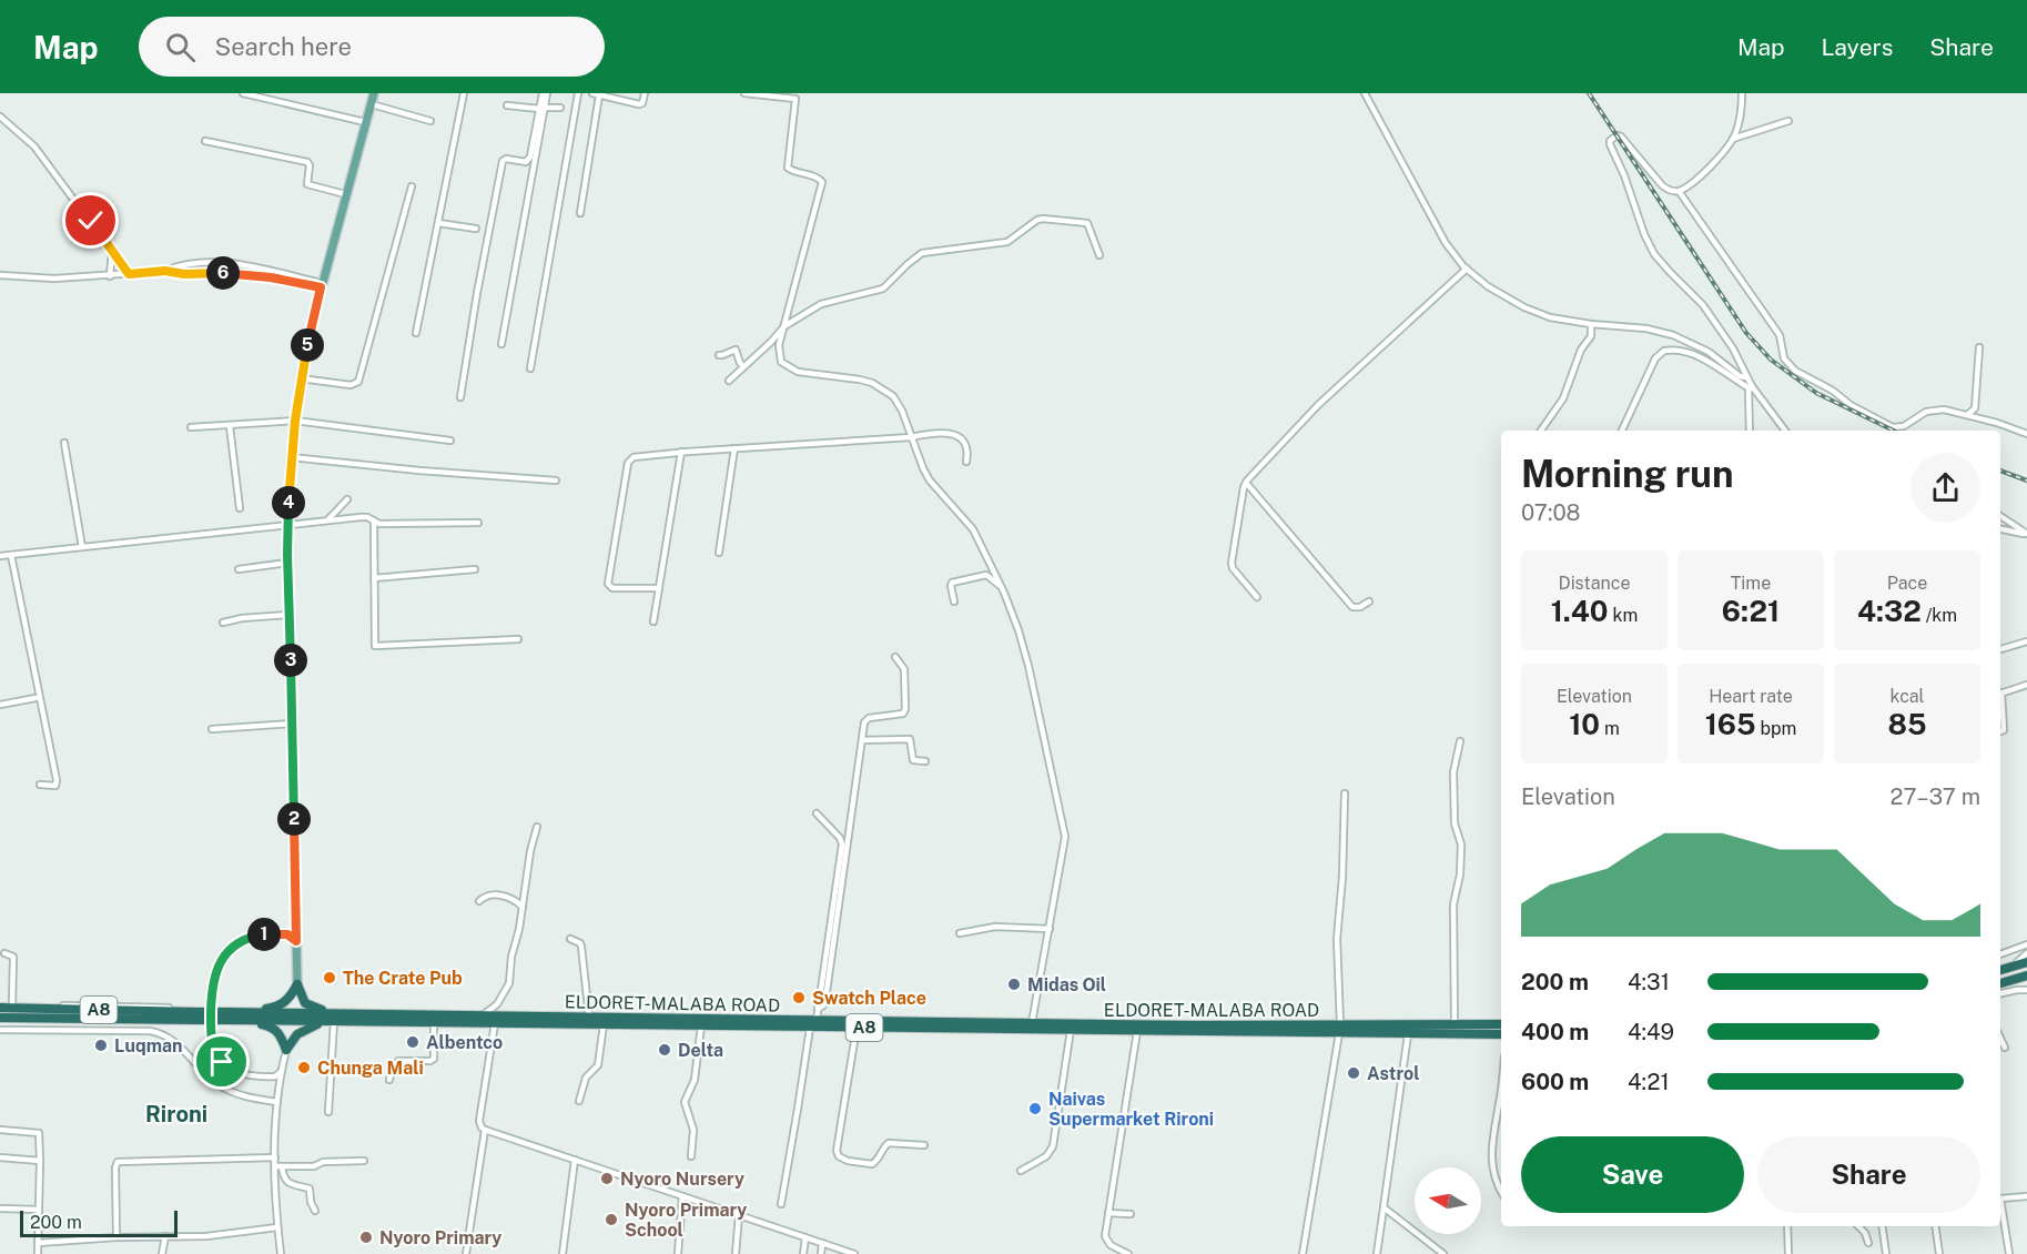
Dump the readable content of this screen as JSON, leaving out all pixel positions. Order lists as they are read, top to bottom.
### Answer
{
  "streets": {
    "highway": ["ELDORET-MALABA ROAD", "A8"]
  },
  "districts": ["Rironi"],
  "places": [
    "The Crate Pub",
    "Midas Oil",
    "Swatch Place",
    "Albentco",
    "Luqman",
    "Delta",
    "Chunga Mali",
    "Astrol",
    "Naivas Supermarket Rironi",
    "Nyoro Nursery",
    "Nyoro Primary School",
    "Nyoro Primary"
  ],
  "scale_bar": "200 m",
  "north": "left",
  "page": {
    "header": "Map",
    "search": "Search here",
    "nav": ["Map", "Layers", "Share"],
    "pins": [
      "6",
      "5",
      "4",
      "3",
      "2",
      "1"
    ],
    "heading": ["Morning run", "07:08"],
    "stats": [
      ["Distance", "1.40 km"],
      ["Time", "6:21"],
      ["Pace", "4:32 /km"],
      ["Elevation", "10 m"],
      ["Heart rate", "165 bpm"],
      ["kcal", "85"]
    ],
    "chart": ["Elevation", "27–37 m"],
    "list": [
      {
        "name": "200 m",
        "note": "4:31"
      },
      {
        "name": "400 m",
        "note": "4:49"
      },
      {
        "name": "600 m",
        "note": "4:21"
      }
    ],
    "buttons": ["Save", "Share"],
    "scale": "200 m"
  }
}
